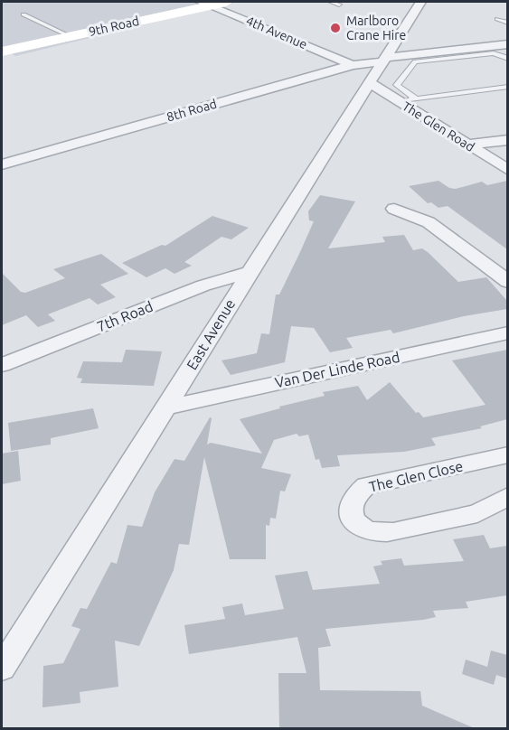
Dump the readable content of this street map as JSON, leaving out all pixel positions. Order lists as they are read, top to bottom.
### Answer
{
  "streets": {
    "main road": ["9th Road"],
    "street": [
      "4th Avenue",
      "8th Road",
      "The Glen Road",
      "7th Road",
      "East Avenue",
      "Van Der Linde Road",
      "The Glen Close"
    ]
  },
  "crossings": [
    ["9th Road", "4th Avenue"],
    ["4th Avenue", "8th Road"],
    ["8th Road", "East Avenue"],
    ["The Glen Road", "East Avenue"],
    ["7th Road", "East Avenue"],
    ["East Avenue", "Van Der Linde Road"]
  ],
  "places": ["Marlboro Crane Hire"]
}
